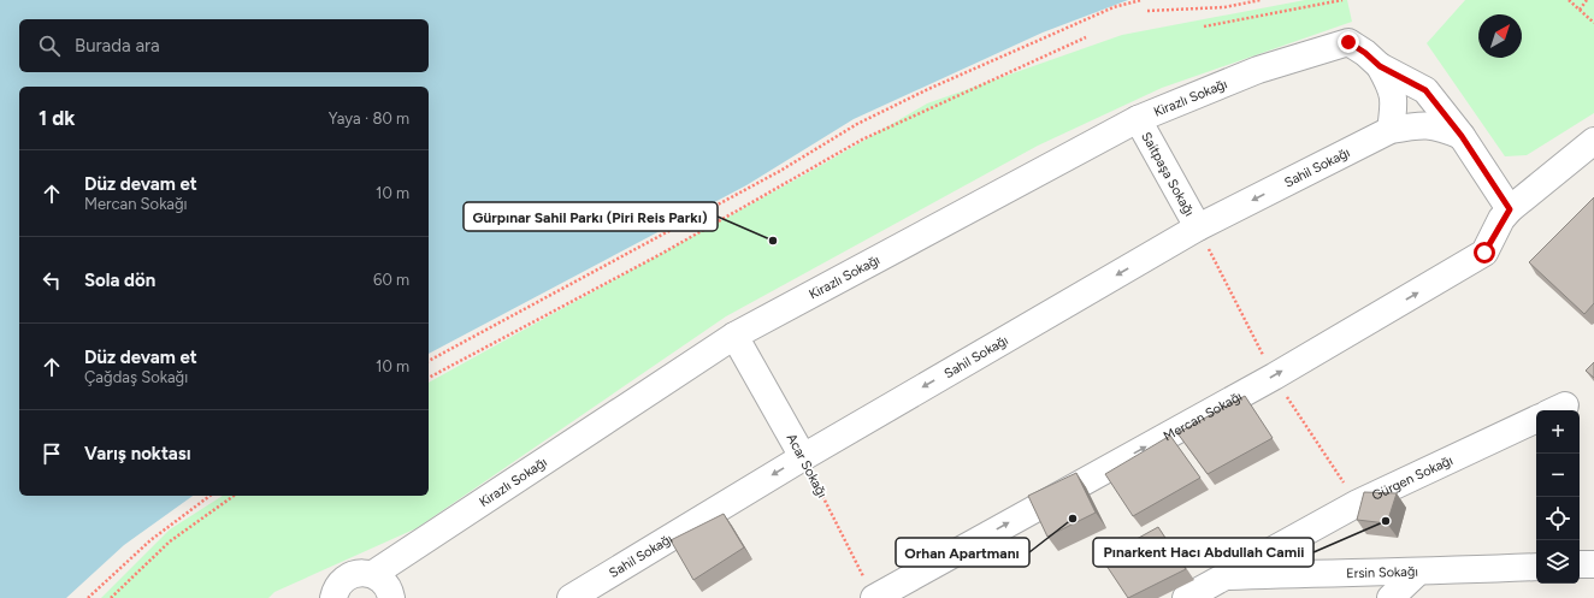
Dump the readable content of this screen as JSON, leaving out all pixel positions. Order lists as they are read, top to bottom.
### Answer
{
  "streets": {
    "street": [
      "Kirazlı Sokağı",
      "Sahil Sokağı",
      "Saitpaşa Sokağı",
      "Mercan Sokağı",
      "Acar Sokağı",
      "Gürgen Sokağı",
      "Ersin Sokağı"
    ]
  },
  "crossings": [
    ["Kirazlı Sokağı", "Saitpaşa Sokağı"],
    ["Kirazlı Sokağı", "Acar Sokağı"],
    ["Sahil Sokağı", "Saitpaşa Sokağı"],
    ["Sahil Sokağı", "Acar Sokağı"],
    ["Mercan Sokağı", "Acar Sokağı"],
    ["Gürgen Sokağı", "Ersin Sokağı"]
  ],
  "one_way": ["Sahil Sokağı", "Mercan Sokağı"],
  "places": ["Gürpınar Sahil Parkı (Piri Reis Parkı)", "Orhan Apartmanı", "Pınarkent Hacı Abdullah Camii"],
  "north": "top right",
  "page": {
    "search": "Burada ara",
    "heading": ["1 dk", "Yaya · 80 m"],
    "list": [
      ["Düz devam et", "Mercan Sokağı", "10 m"],
      ["Sola dön", "60 m"],
      ["Düz devam et", "Çağdaş Sokağı", "10 m"],
      "Varış noktası"
    ],
    "map_buttons": ["+", "−"]
  }
}
